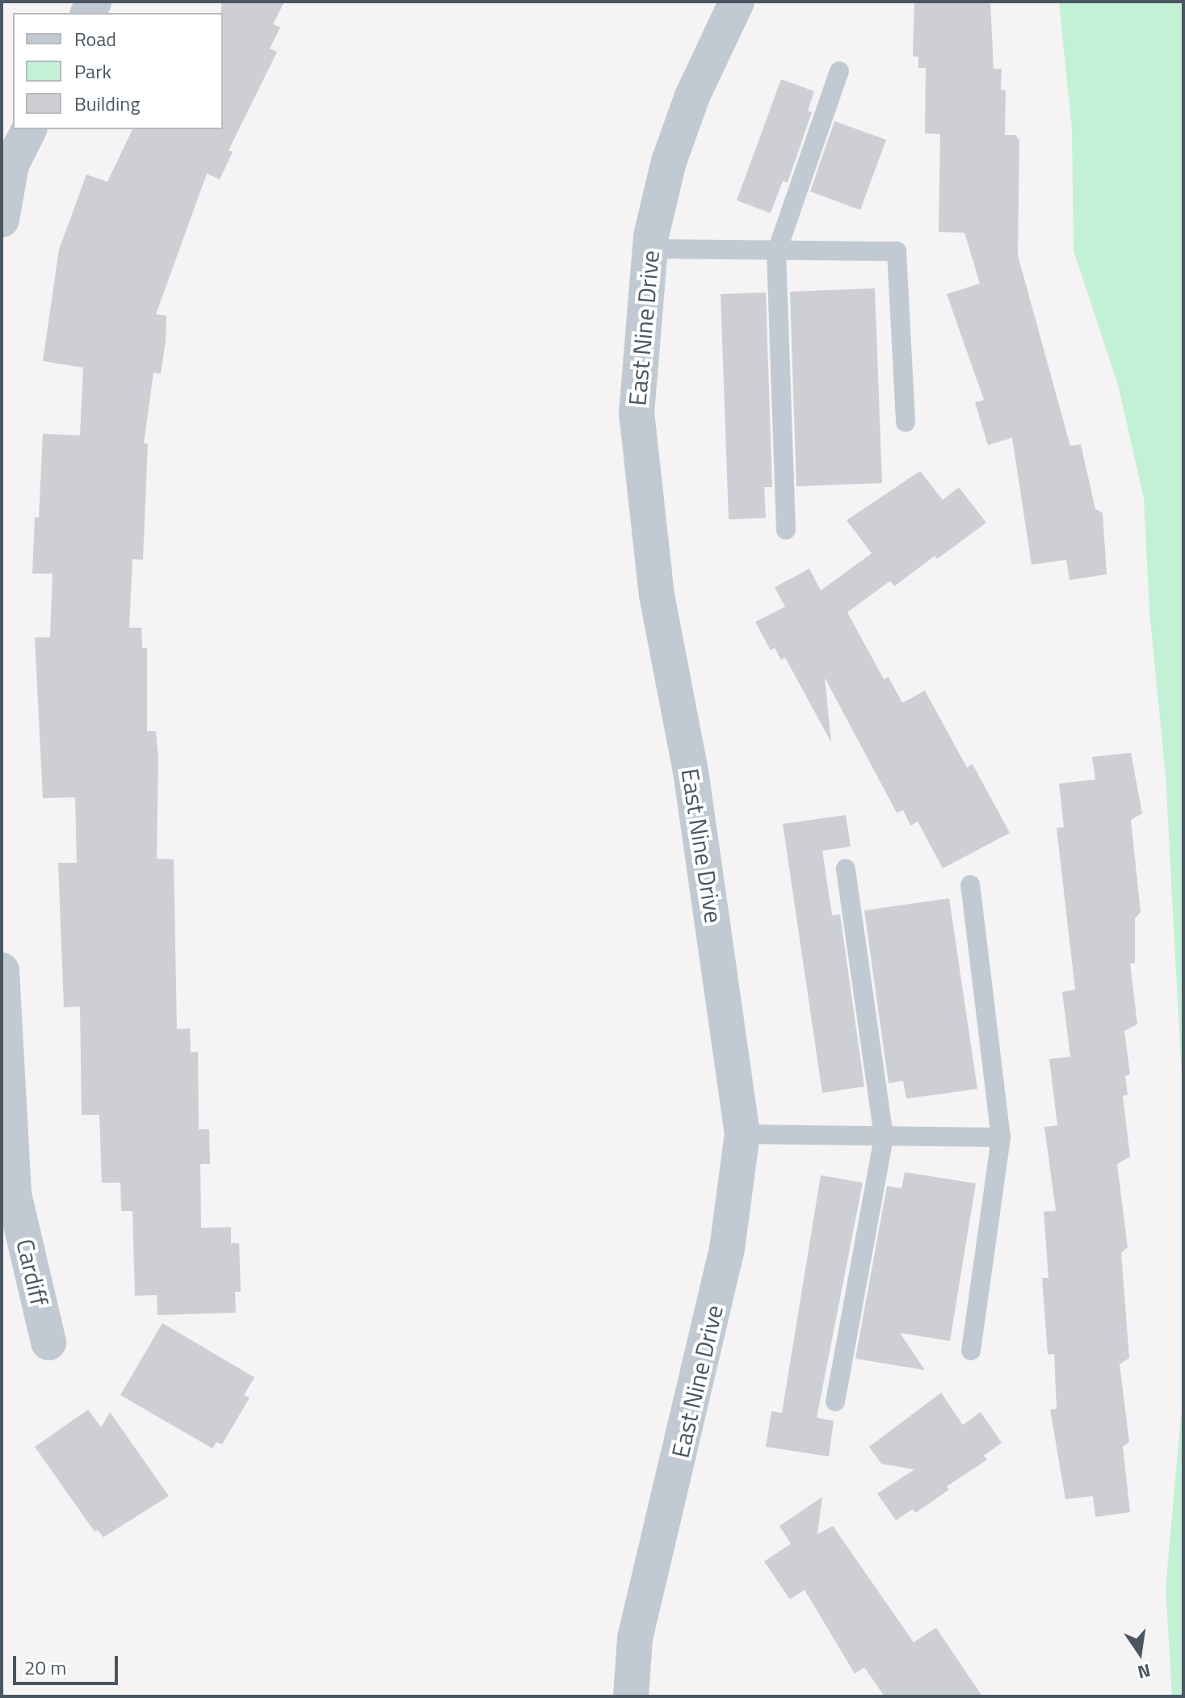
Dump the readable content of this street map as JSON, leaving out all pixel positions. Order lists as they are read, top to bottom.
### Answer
{
  "streets": {
    "street": ["East Nine Drive", "Cardiff"]
  },
  "legend": ["Road", "Park", "Building"],
  "scale_bar": "20 m",
  "north": "bottom"
}
